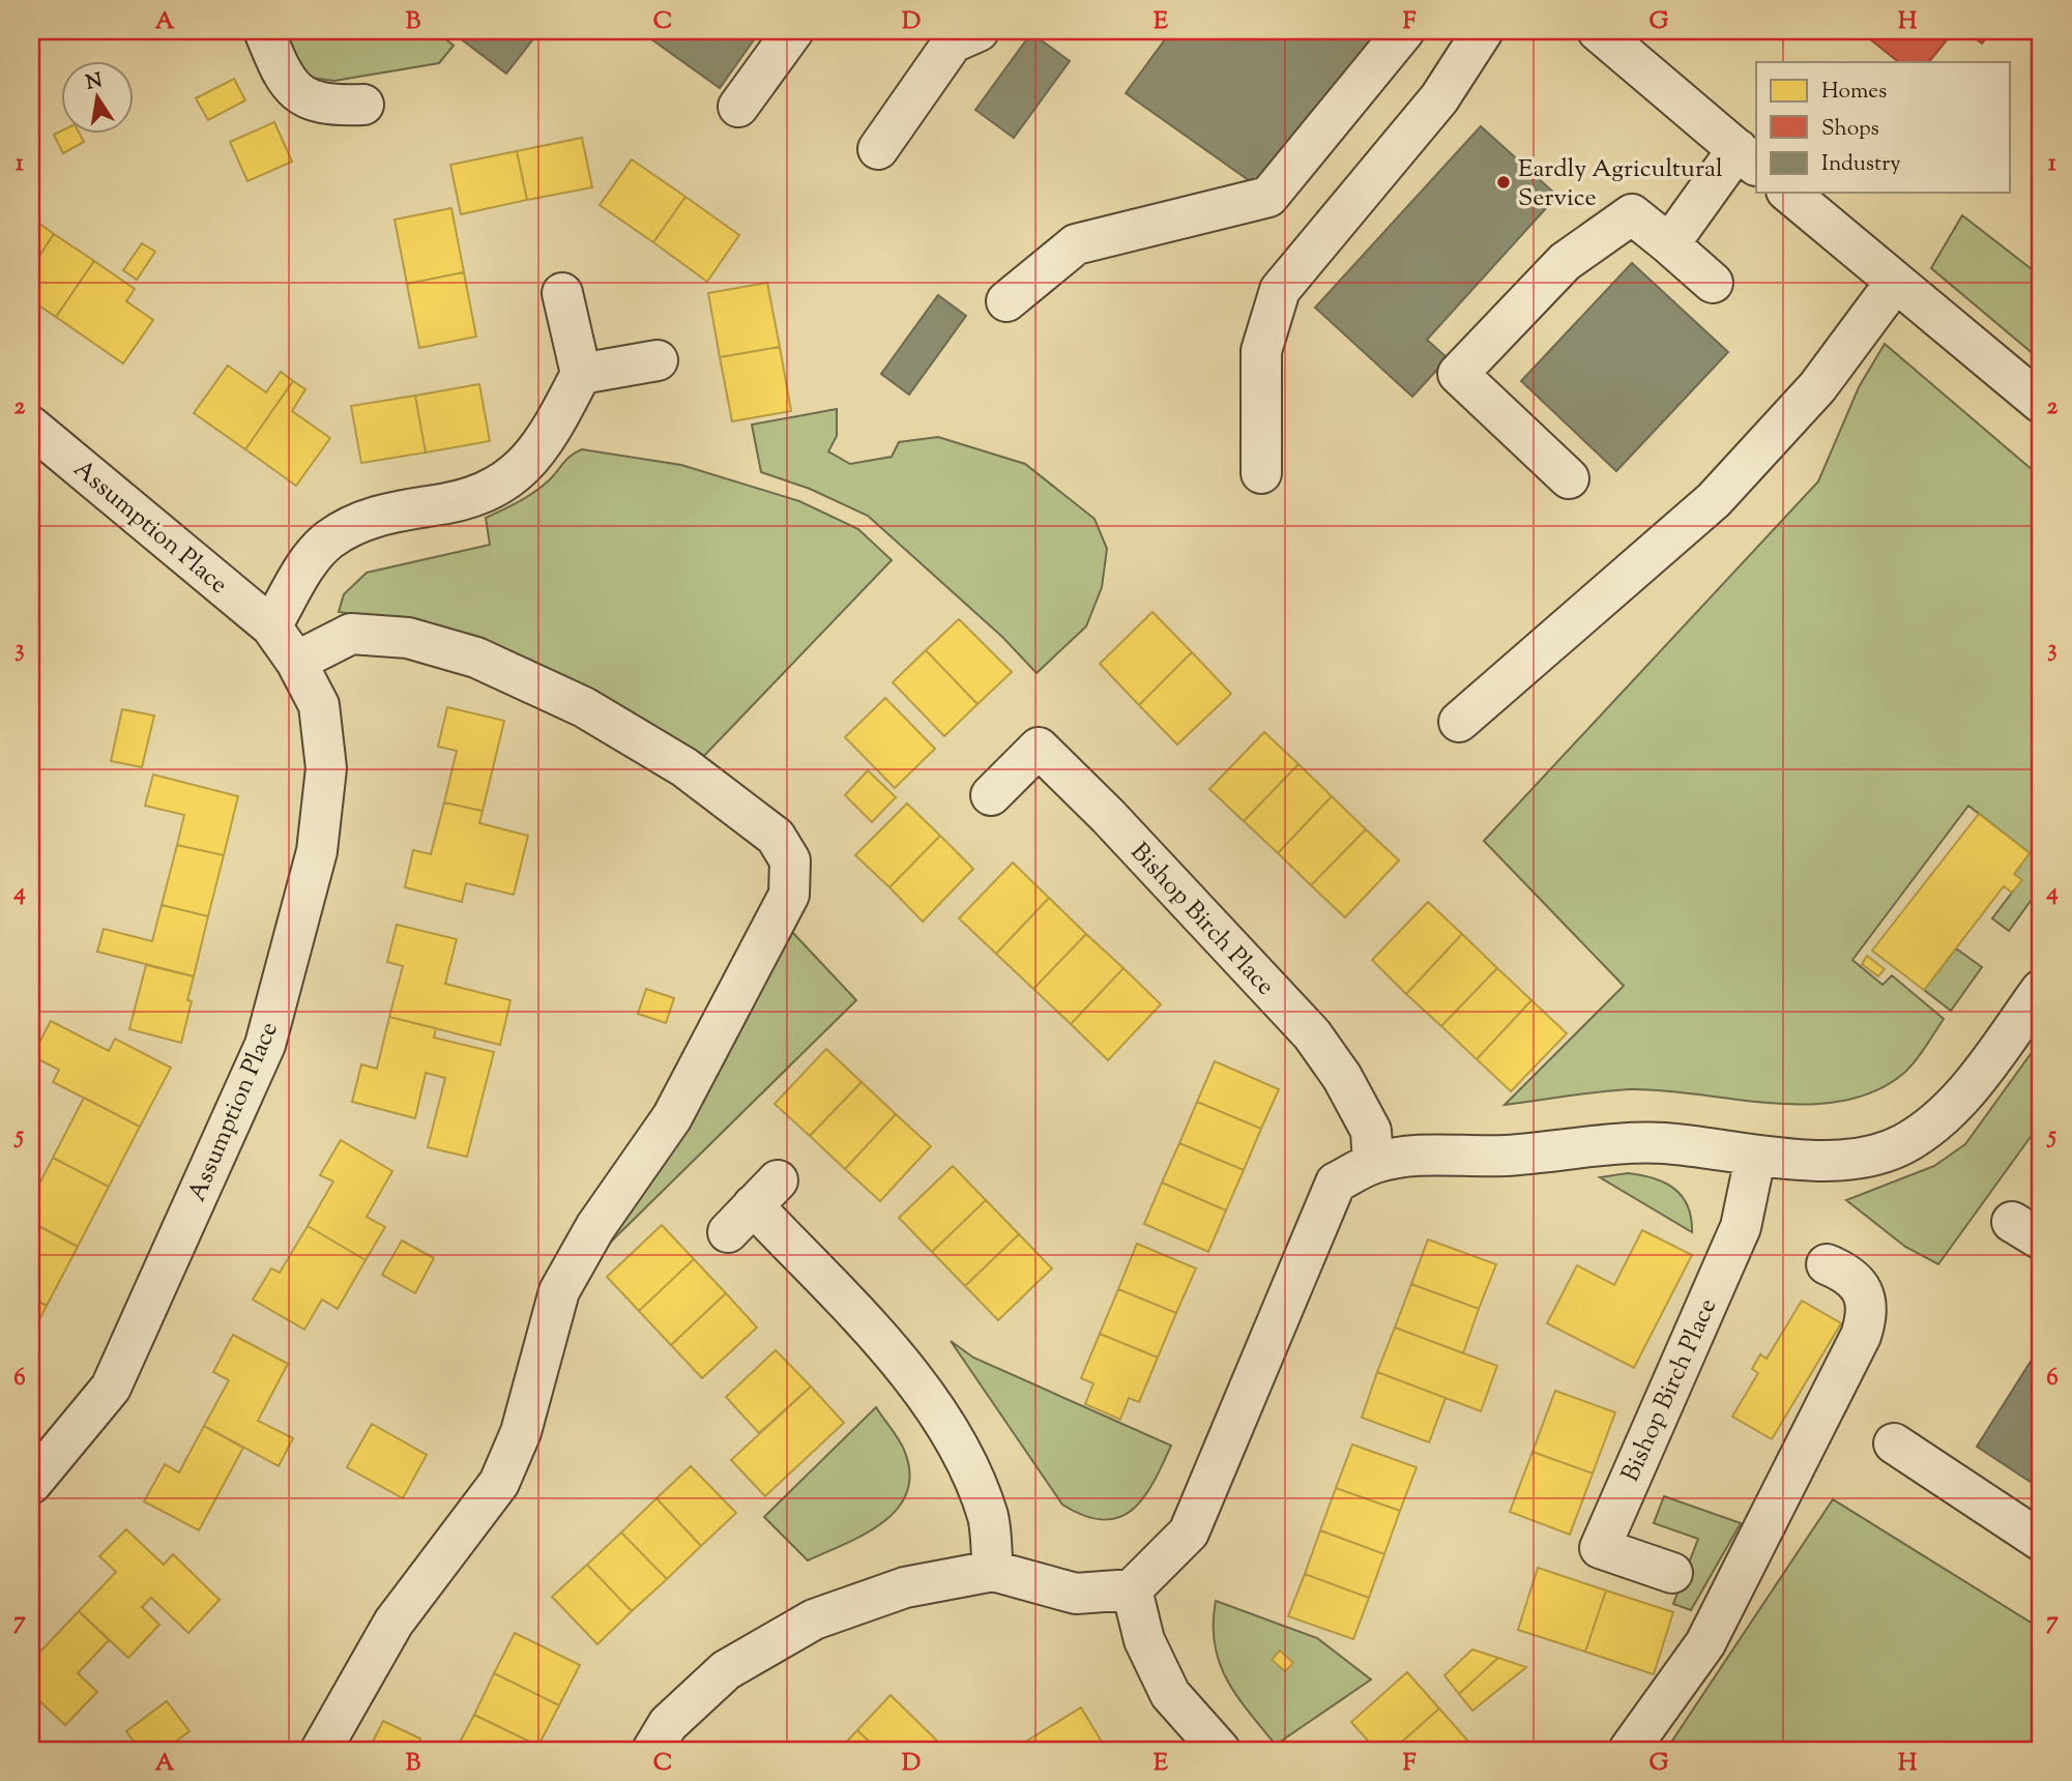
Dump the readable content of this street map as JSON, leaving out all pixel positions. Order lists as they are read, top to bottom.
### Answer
{
  "streets": {
    "street": ["Assumption Place", "Bishop Birch Place"]
  },
  "places": ["Eardly Agricultural Service"],
  "legend": ["Homes", "Shops", "Industry"],
  "north": "top",
  "grid": {
    "columns": [
      "A",
      "B",
      "C",
      "D",
      "E",
      "F",
      "G",
      "H"
    ],
    "rows": [
      "1",
      "2",
      "3",
      "4",
      "5",
      "6",
      "7"
    ]
  }
}
